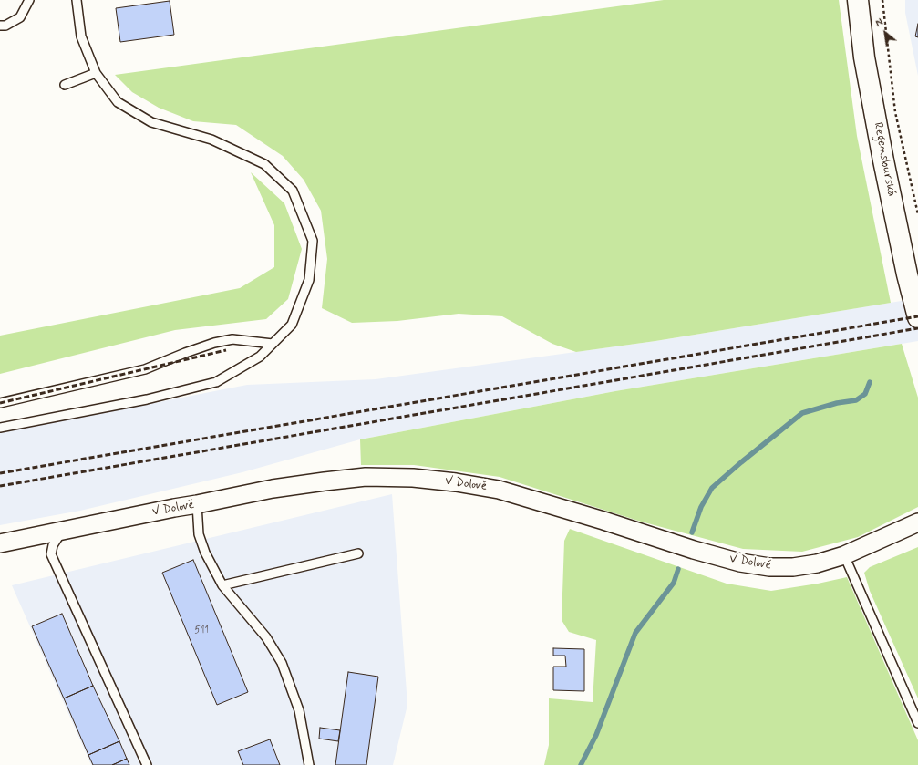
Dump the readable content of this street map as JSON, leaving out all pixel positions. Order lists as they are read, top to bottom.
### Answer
{
  "streets": {
    "main road": ["Regensburská"],
    "street": ["V Dolově"]
  },
  "house_numbers": ["511"],
  "north": "top left"
}
